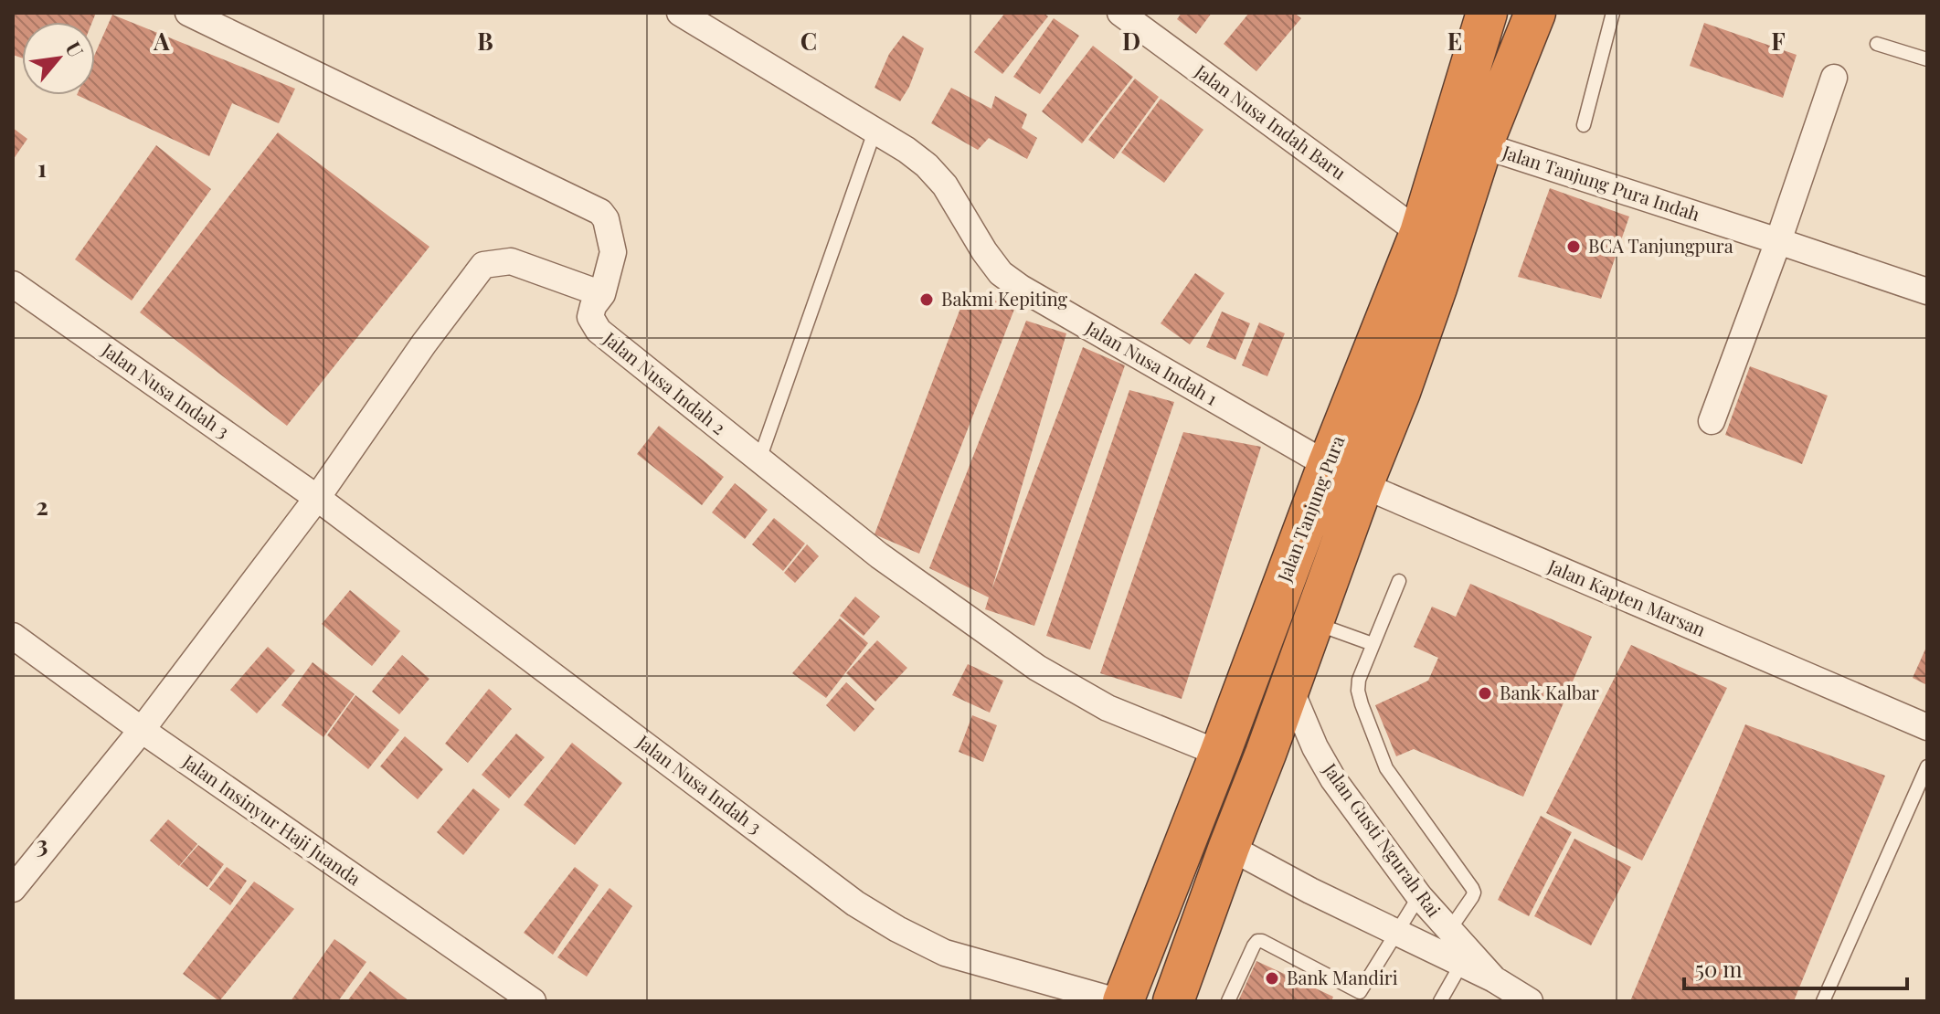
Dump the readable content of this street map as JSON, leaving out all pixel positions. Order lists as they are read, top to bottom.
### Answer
{
  "streets": {
    "highway": ["Jalan Tanjung Pura"],
    "street": [
      "Jalan Nusa Indah Baru",
      "Jalan Tanjung Pura Indah",
      "Jalan Nusa Indah 1",
      "Jalan Nusa Indah 2",
      "Jalan Nusa Indah 3",
      "Jalan Kapten Marsan",
      "Jalan Insinyur Haji Juanda",
      "Jalan Gusti Ngurah Rai"
    ]
  },
  "crossings": [
    ["Jalan Nusa Indah Baru", "Jalan Tanjung Pura"],
    ["Jalan Nusa Indah 1", "Jalan Tanjung Pura"],
    ["Jalan Nusa Indah 1", "Jalan Kapten Marsan"],
    ["Jalan Nusa Indah 2", "Jalan Tanjung Pura"],
    ["Jalan Tanjung Pura", "Jalan Kapten Marsan"]
  ],
  "places": [
    "BCA Tanjungpura",
    "Bakmi Kepiting",
    "Bank Kalbar",
    "Bank Mandiri"
  ],
  "scale_bar": "50 m",
  "north": "top right",
  "grid": {
    "columns": [
      "A",
      "B",
      "C",
      "D",
      "E",
      "F"
    ],
    "rows": ["1", "2", "3"]
  }
}
